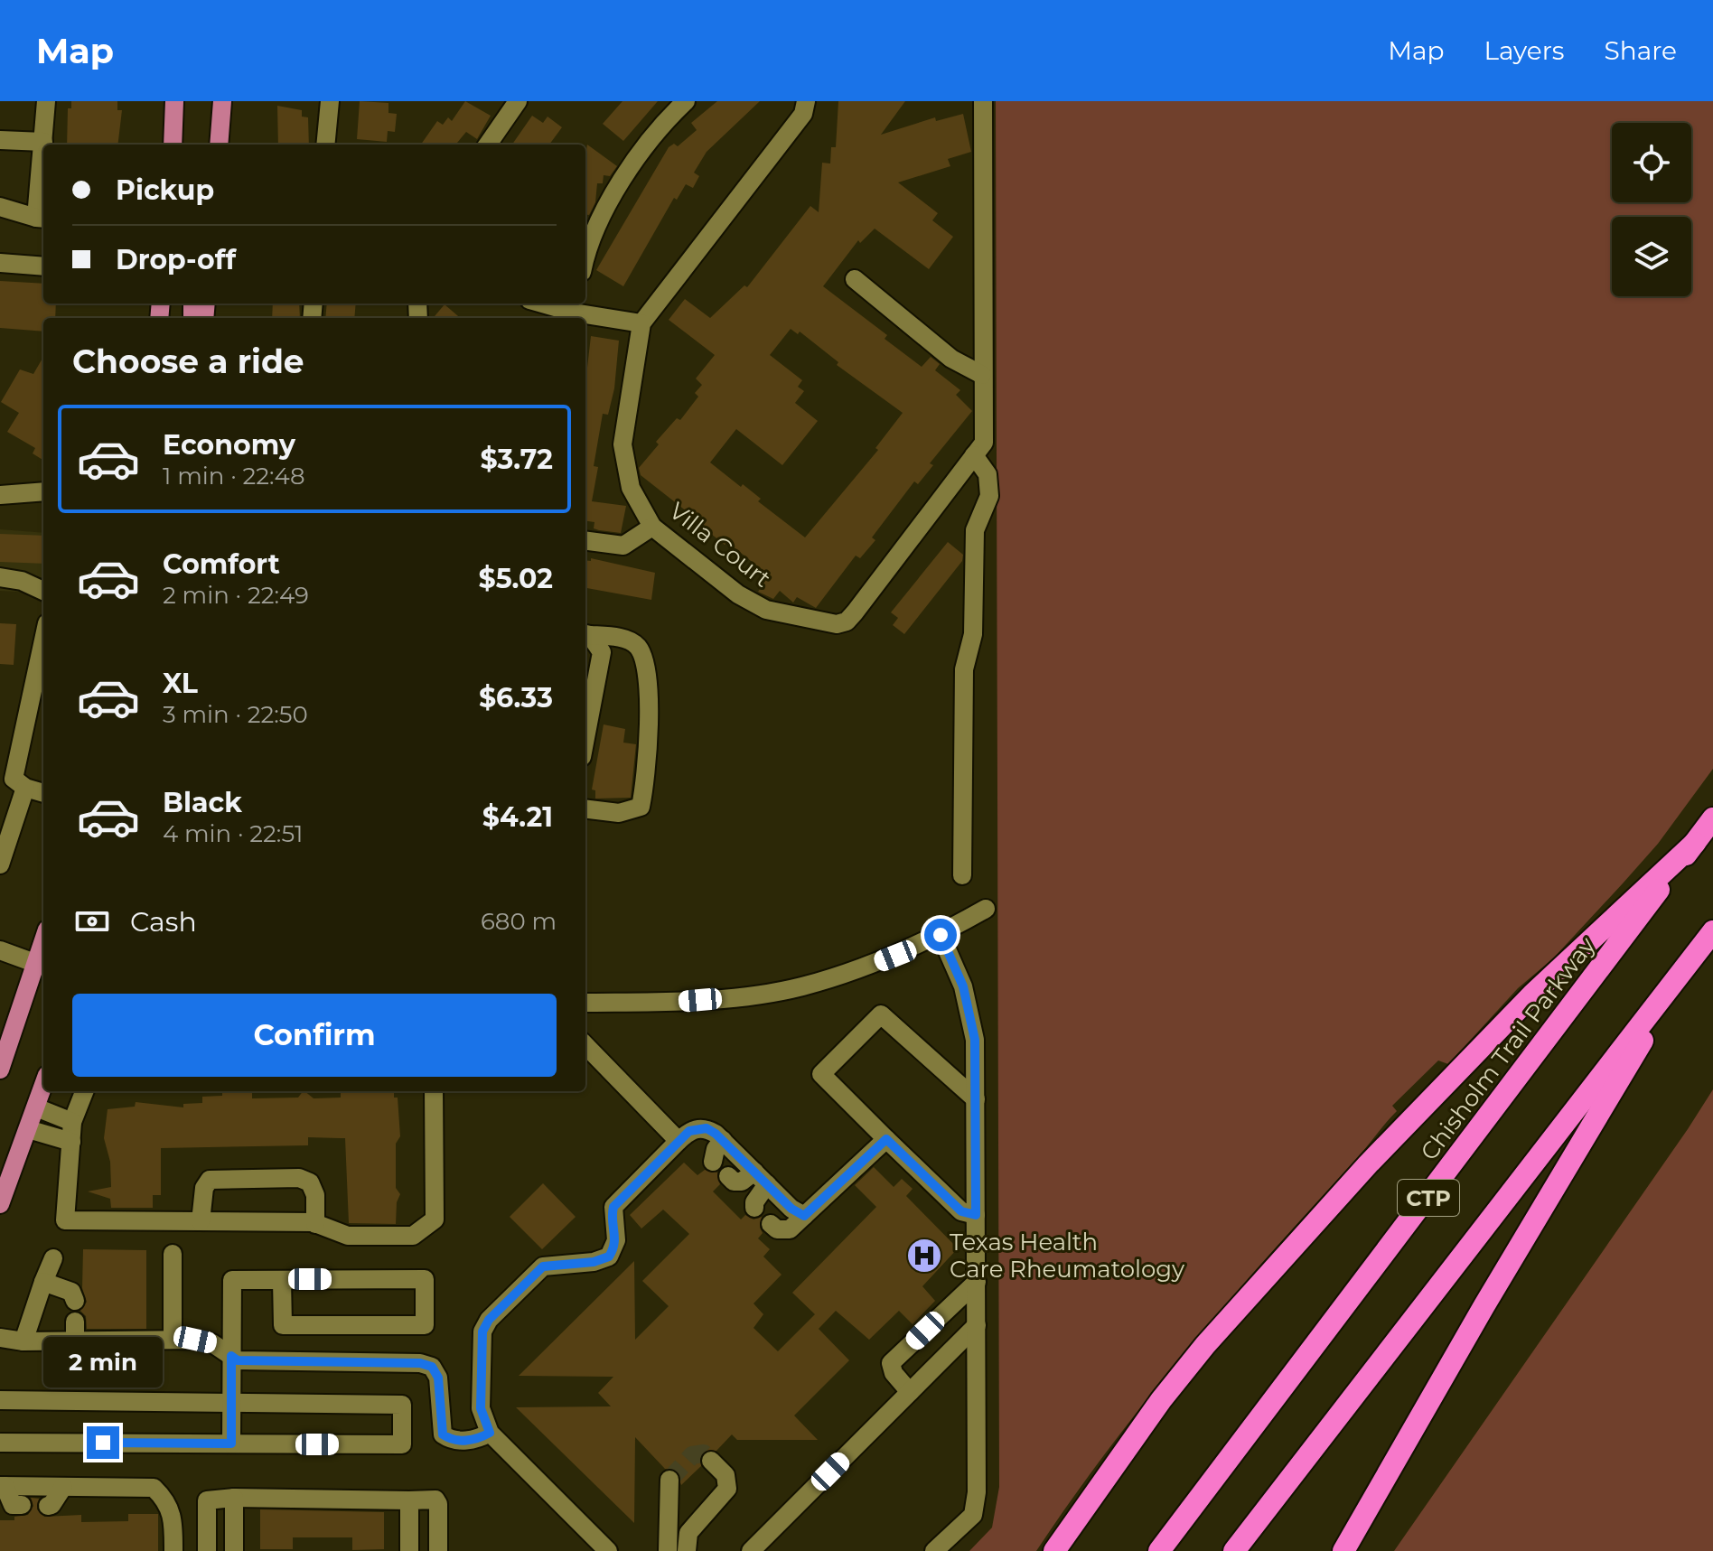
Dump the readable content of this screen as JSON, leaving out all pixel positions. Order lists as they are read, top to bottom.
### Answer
{
  "streets": {
    "highway": ["Chisholm Trail Parkway", "CTP"],
    "street": ["Villa Court"]
  },
  "places": {
    "hospital": ["Texas Health Care Rheumatology"]
  },
  "page": {
    "header": "Map",
    "nav": ["Map", "Layers", "Share"],
    "banner": ["Pickup", "Drop-off"],
    "heading": "Choose a ride",
    "list": [
      {
        "name": "Economy",
        "note": "1 min · 22:48",
        "value": "$3.72"
      },
      {
        "name": "Comfort",
        "note": "2 min · 22:49",
        "value": "$5.02"
      },
      {
        "name": "XL",
        "note": "3 min · 22:50",
        "value": "$6.33"
      },
      {
        "name": "Black",
        "note": "4 min · 22:51",
        "value": "$4.21"
      }
    ],
    "pay": ["Cash", "680 m"],
    "buttons": "Confirm",
    "bubble": "2 min"
  }
}
